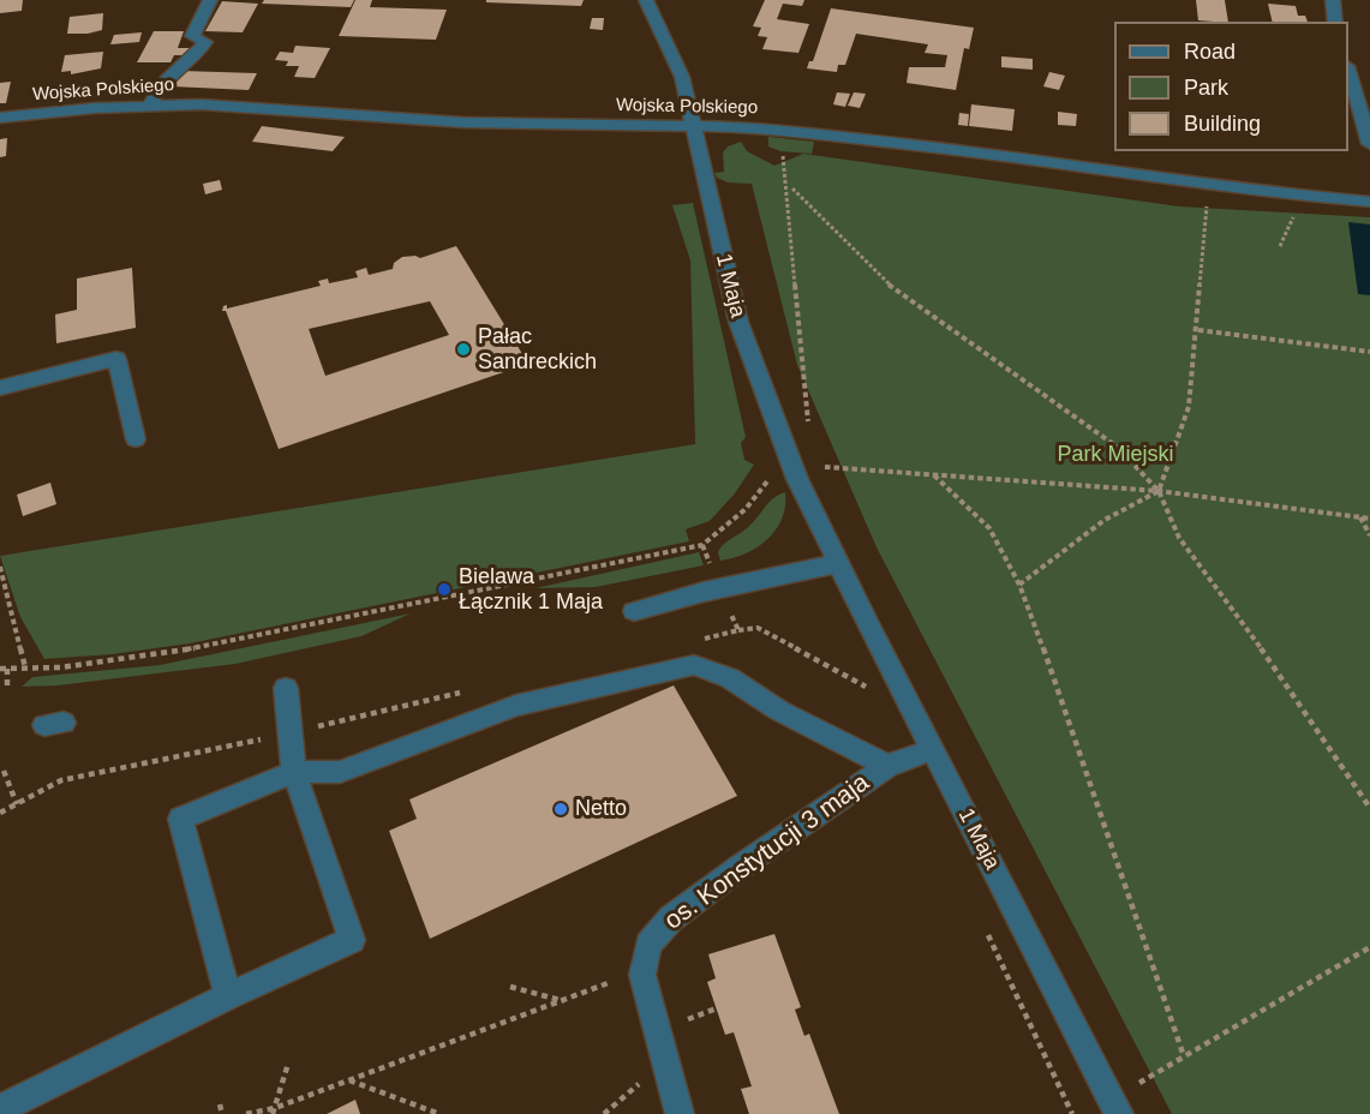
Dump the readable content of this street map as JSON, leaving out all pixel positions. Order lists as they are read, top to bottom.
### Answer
{
  "streets": {
    "street": ["Wojska Polskiego", "1 Maja", "os. Konstytucji 3 maja"]
  },
  "crossings": [
    ["Wojska Polskiego", "1 Maja"],
    ["1 Maja", "os. Konstytucji 3 maja"]
  ],
  "parks": ["Park Miejski"],
  "places": ["Pałac Sandreckich", "Bielawa Łącznik 1 Maja", "Netto"],
  "legend": ["Road", "Park", "Building"]
}
